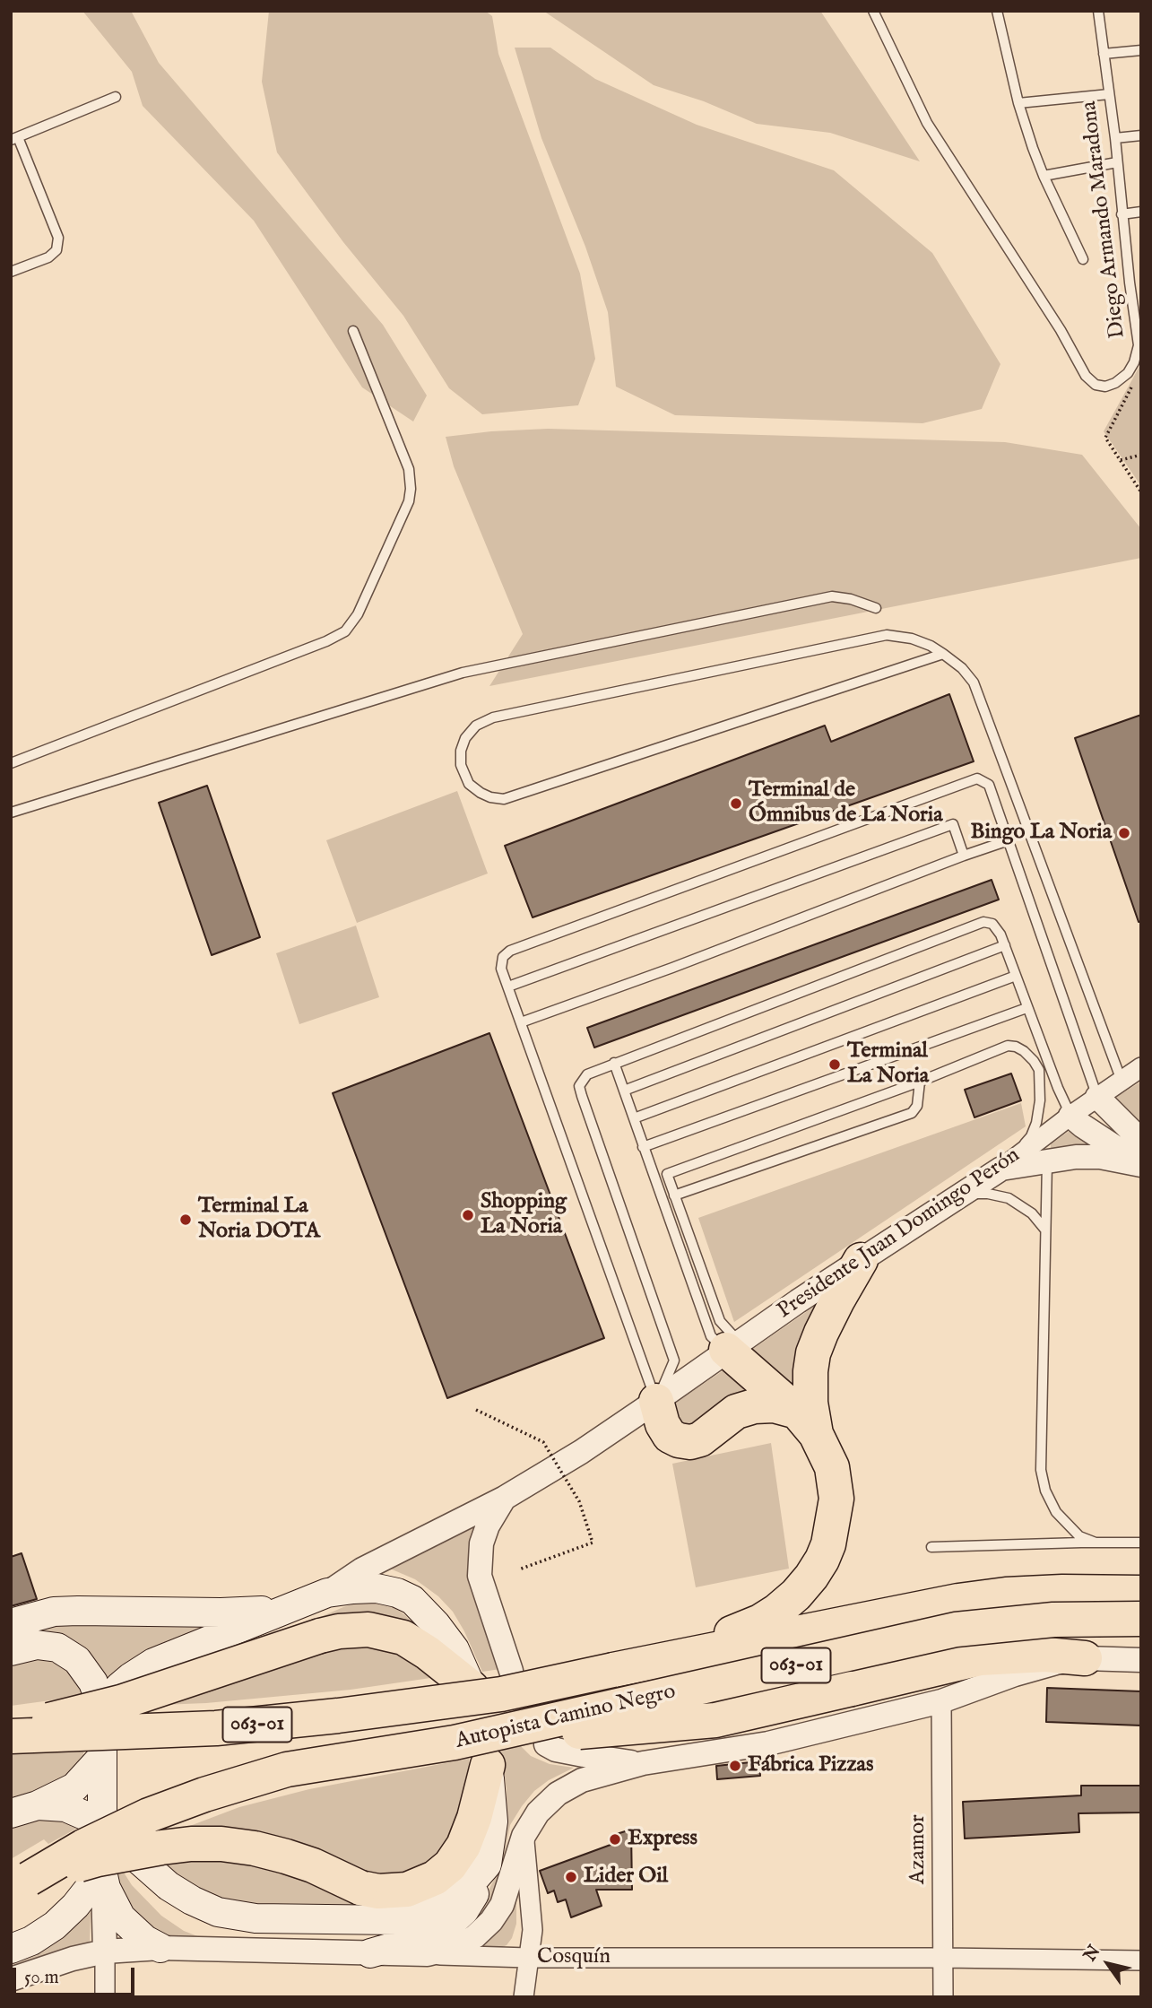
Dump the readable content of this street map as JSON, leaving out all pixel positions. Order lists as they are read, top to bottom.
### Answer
{
  "streets": {
    "highway": ["063-01", "Autopista Camino Negro"],
    "street": ["Presidente Juan Domingo Perón", "Azamor", "Cosquín"],
    "lane": ["Diego Armando Maradona"]
  },
  "crossings": [
    ["Azamor", "Cosquín"]
  ],
  "places": [
    "Terminal de Ómnibus de La Noria",
    "Bingo La Noria",
    "Terminal La Noria",
    "Shopping La Noria",
    "Terminal La Noria DOTA",
    "Fábrica Pizzas",
    "Express",
    "Lider Oil"
  ],
  "scale_bar": "50 m",
  "north": "top left"
}
